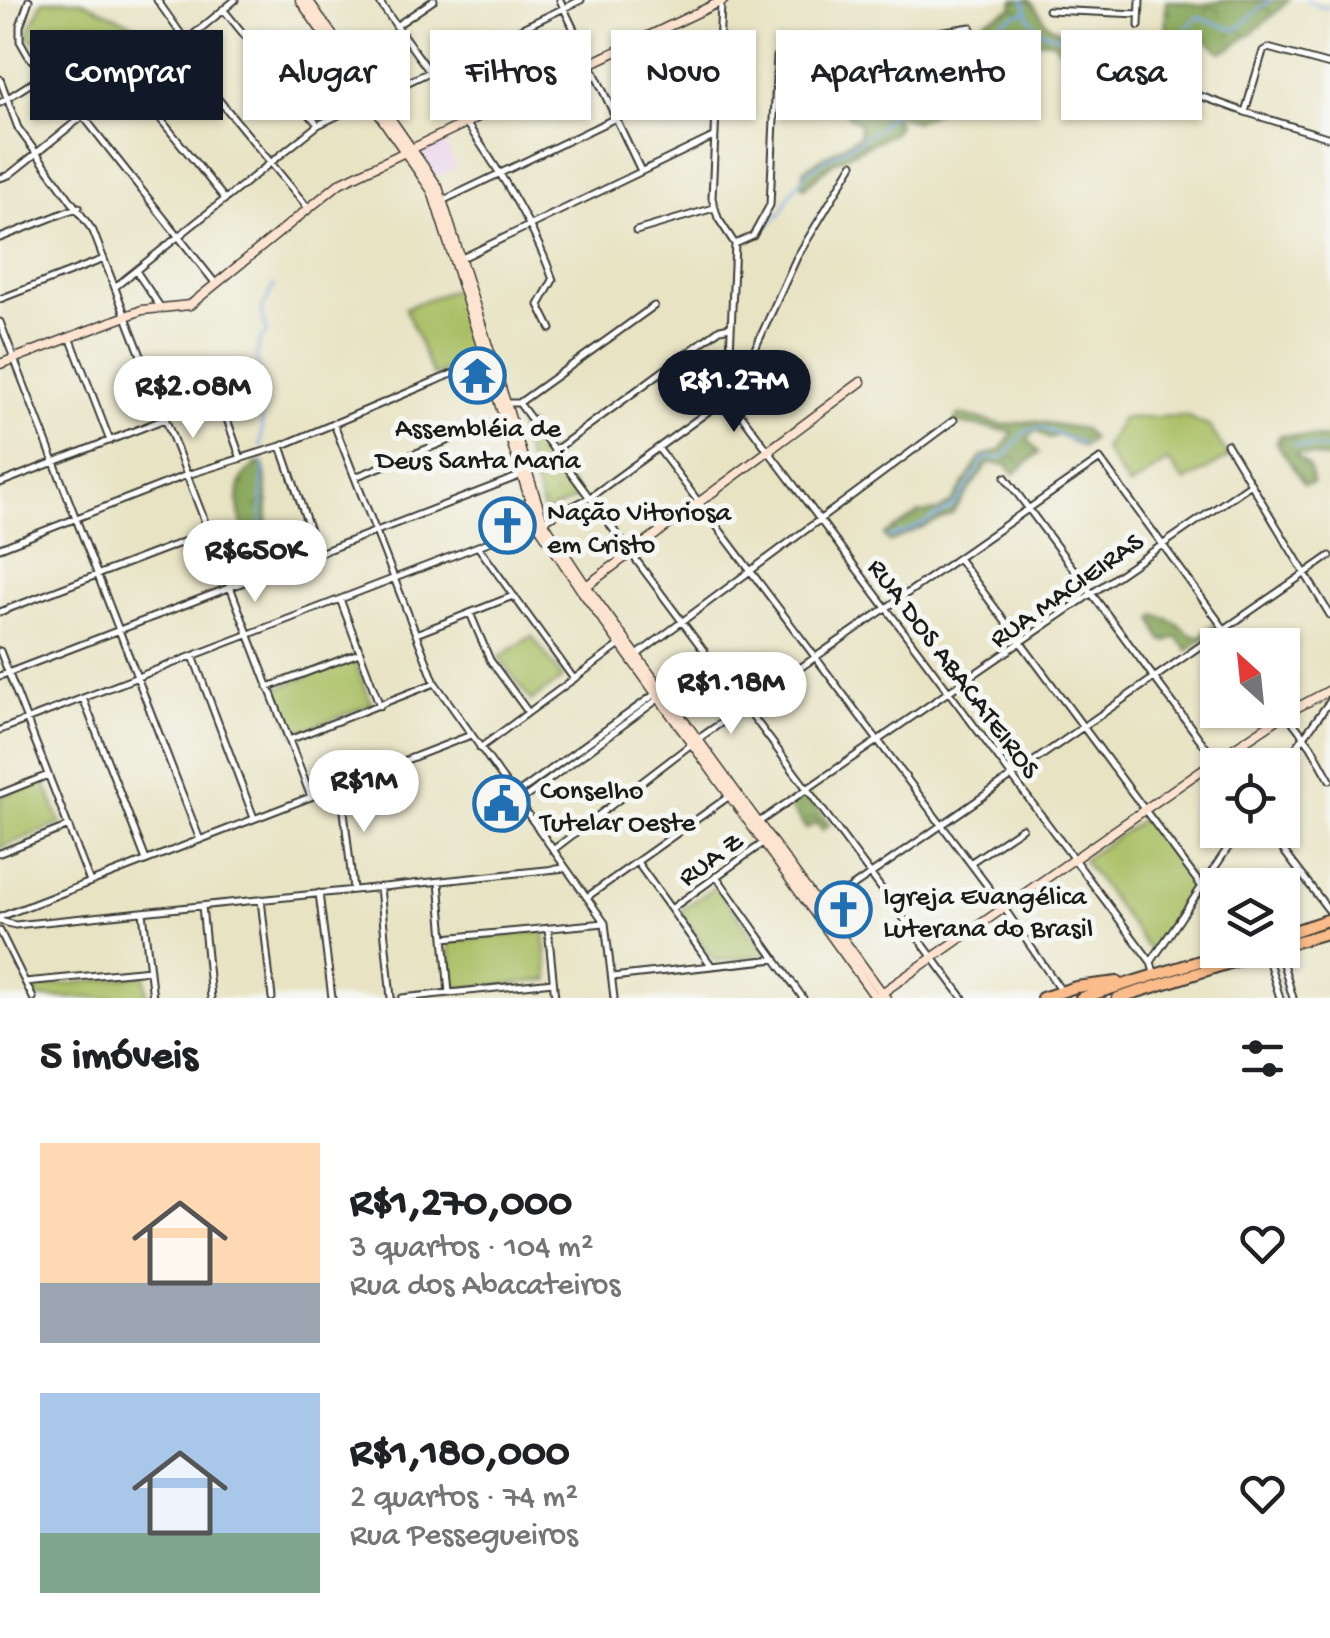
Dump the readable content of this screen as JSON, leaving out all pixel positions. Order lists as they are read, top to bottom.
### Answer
{
  "streets": {
    "street": ["RUA MACIEIRAS", "RUA DOS ABACATEIROS", "RUA Z"]
  },
  "crossings": [
    ["RUA MACIEIRAS", "RUA DOS ABACATEIROS"]
  ],
  "places": {
    "temple": ["Assembléia de Deus Santa Maria"],
    "church": ["Nação Vitoriosa em Cristo", "Igreja Evangélica Luterana do Brasil"],
    "public building": ["Conselho Tutelar Oeste"]
  },
  "north": "top left",
  "page": {
    "chip": [
      "Comprar",
      "Alugar",
      "Filtros",
      "Novo",
      "Apartamento",
      "Casa"
    ],
    "price": [
      "R$1.27M",
      "R$2.08M",
      "R$650K",
      "R$1.18M",
      "R$1M"
    ],
    "heading": "5 imóveis",
    "list": [
      {
        "name": "R$1,270,000",
        "note": "3 quartos · 104 m² · Rua dos Abacateiros"
      },
      {
        "name": "R$1,180,000",
        "note": "2 quartos · 74 m² · Rua Pessegueiros"
      }
    ]
  }
}
